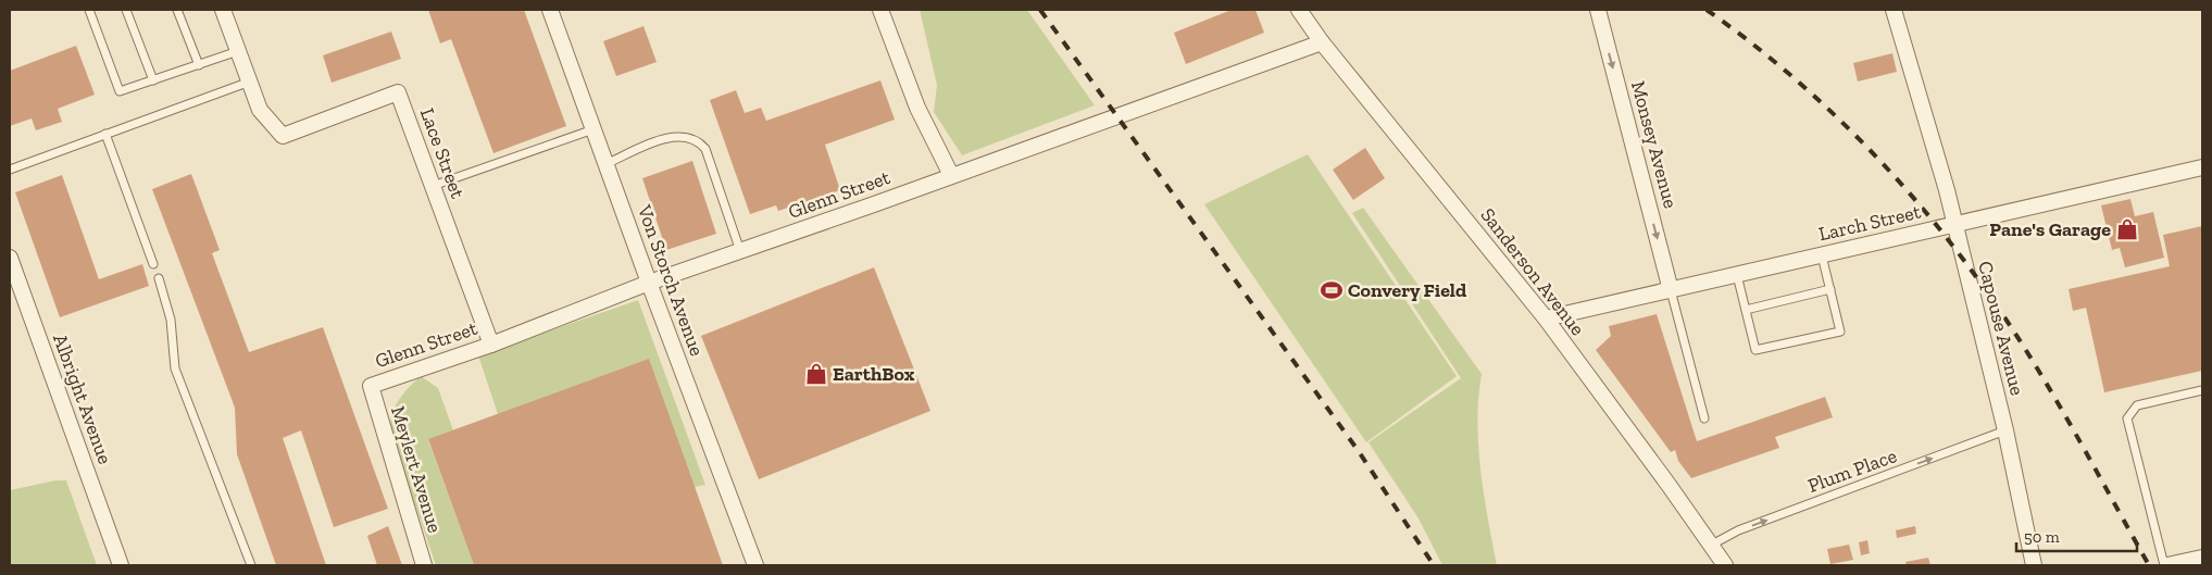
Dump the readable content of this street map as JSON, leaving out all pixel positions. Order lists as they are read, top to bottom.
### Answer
{
  "streets": {
    "street": [
      "Monsey Avenue",
      "Lace Street",
      "Glenn Street",
      "Larch Street",
      "Sanderson Avenue",
      "Von Storch Avenue",
      "Capouse Avenue",
      "Albright Avenue",
      "Meylert Avenue"
    ],
    "lane": ["Plum Place"]
  },
  "crossings": [
    ["Monsey Avenue", "Larch Street"],
    ["Lace Street", "Glenn Street"],
    ["Glenn Street", "Sanderson Avenue"],
    ["Glenn Street", "Von Storch Avenue"],
    ["Glenn Street", "Meylert Avenue"],
    ["Larch Street", "Sanderson Avenue"],
    ["Larch Street", "Capouse Avenue"],
    ["Sanderson Avenue", "Plum Place"],
    ["Capouse Avenue", "Plum Place"]
  ],
  "one_way": ["Monsey Avenue", "Plum Place"],
  "places": {
    "shop": ["Pane's Garage", "EarthBox"],
    "sports": ["Convery Field"]
  },
  "scale_bar": "50 m"
}
